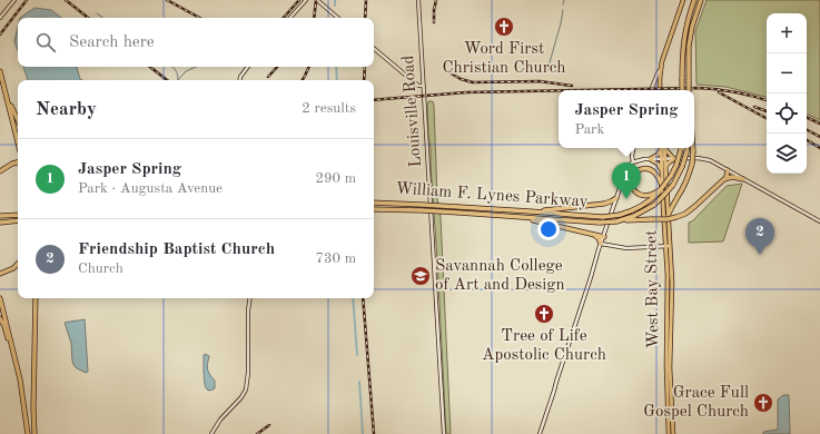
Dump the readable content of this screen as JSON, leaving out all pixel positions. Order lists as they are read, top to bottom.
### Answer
{
  "streets": {
    "highway": ["William F. Lynes Parkway"],
    "main road": ["Louisville Road", "West Bay Street"]
  },
  "crossings": [
    ["William F. Lynes Parkway", "West Bay Street"]
  ],
  "places": {
    "church": ["Word First Christian Church", "Tree of Life Apostolic Church", "Grace Full Gospel Church"],
    "school or university": ["Savannah College of Art and Design"]
  },
  "page": {
    "map_buttons": ["+", "−"],
    "search": "Search here",
    "heading": ["Nearby", "2 results"],
    "popup": ["Jasper Spring", "Park"],
    "list": [
      {
        "mark": "1",
        "name": "Jasper Spring",
        "note": "Park · Augusta Avenue",
        "value": "290 m"
      },
      {
        "mark": "2",
        "name": "Friendship Baptist Church",
        "note": "Church",
        "value": "730 m"
      }
    ],
    "pins": ["1", "2"]
  }
}
